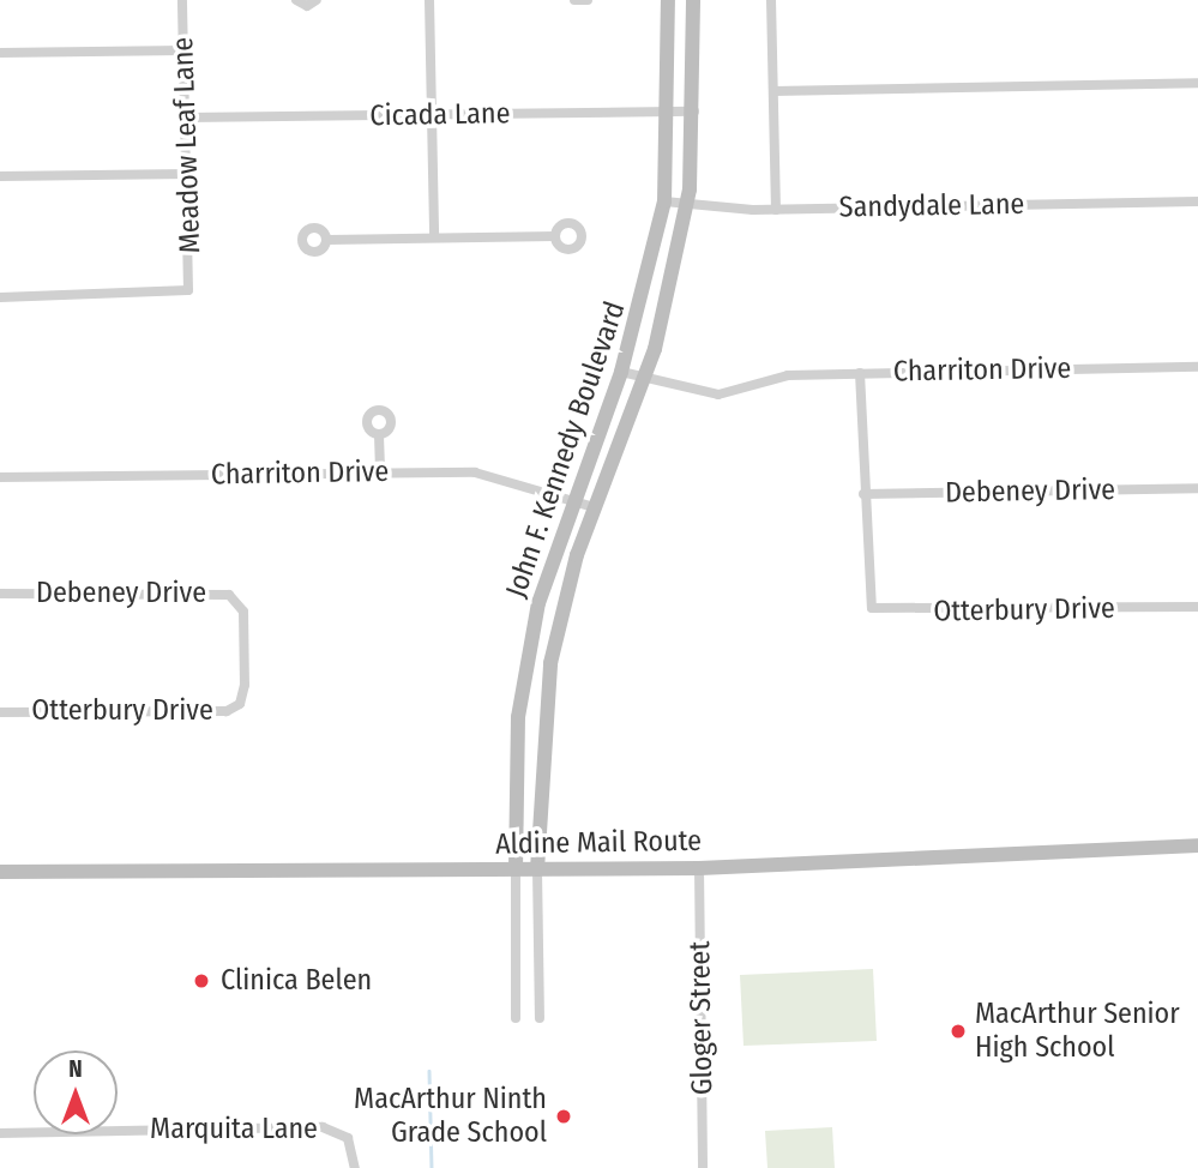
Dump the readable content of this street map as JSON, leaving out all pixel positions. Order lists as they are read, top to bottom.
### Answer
{
  "streets": {
    "main road": ["John F. Kennedy Boulevard", "Aldine Mail Route"],
    "street": [
      "Cicada Lane",
      "Meadow Leaf Lane",
      "Sandydale Lane",
      "Charriton Drive",
      "Debeney Drive",
      "Otterbury Drive",
      "Gloger Street",
      "Marquita Lane"
    ]
  },
  "crossings": [
    ["Cicada Lane", "Meadow Leaf Lane"],
    ["Cicada Lane", "John F. Kennedy Boulevard"],
    ["Sandydale Lane", "John F. Kennedy Boulevard"],
    ["Charriton Drive", "John F. Kennedy Boulevard"],
    ["John F. Kennedy Boulevard", "Aldine Mail Route"],
    ["Debeney Drive", "Otterbury Drive"],
    ["Aldine Mail Route", "Gloger Street"]
  ],
  "places": ["Clinica Belen", "MacArthur Senior High School", "MacArthur Ninth Grade School"],
  "north": "top"
}
